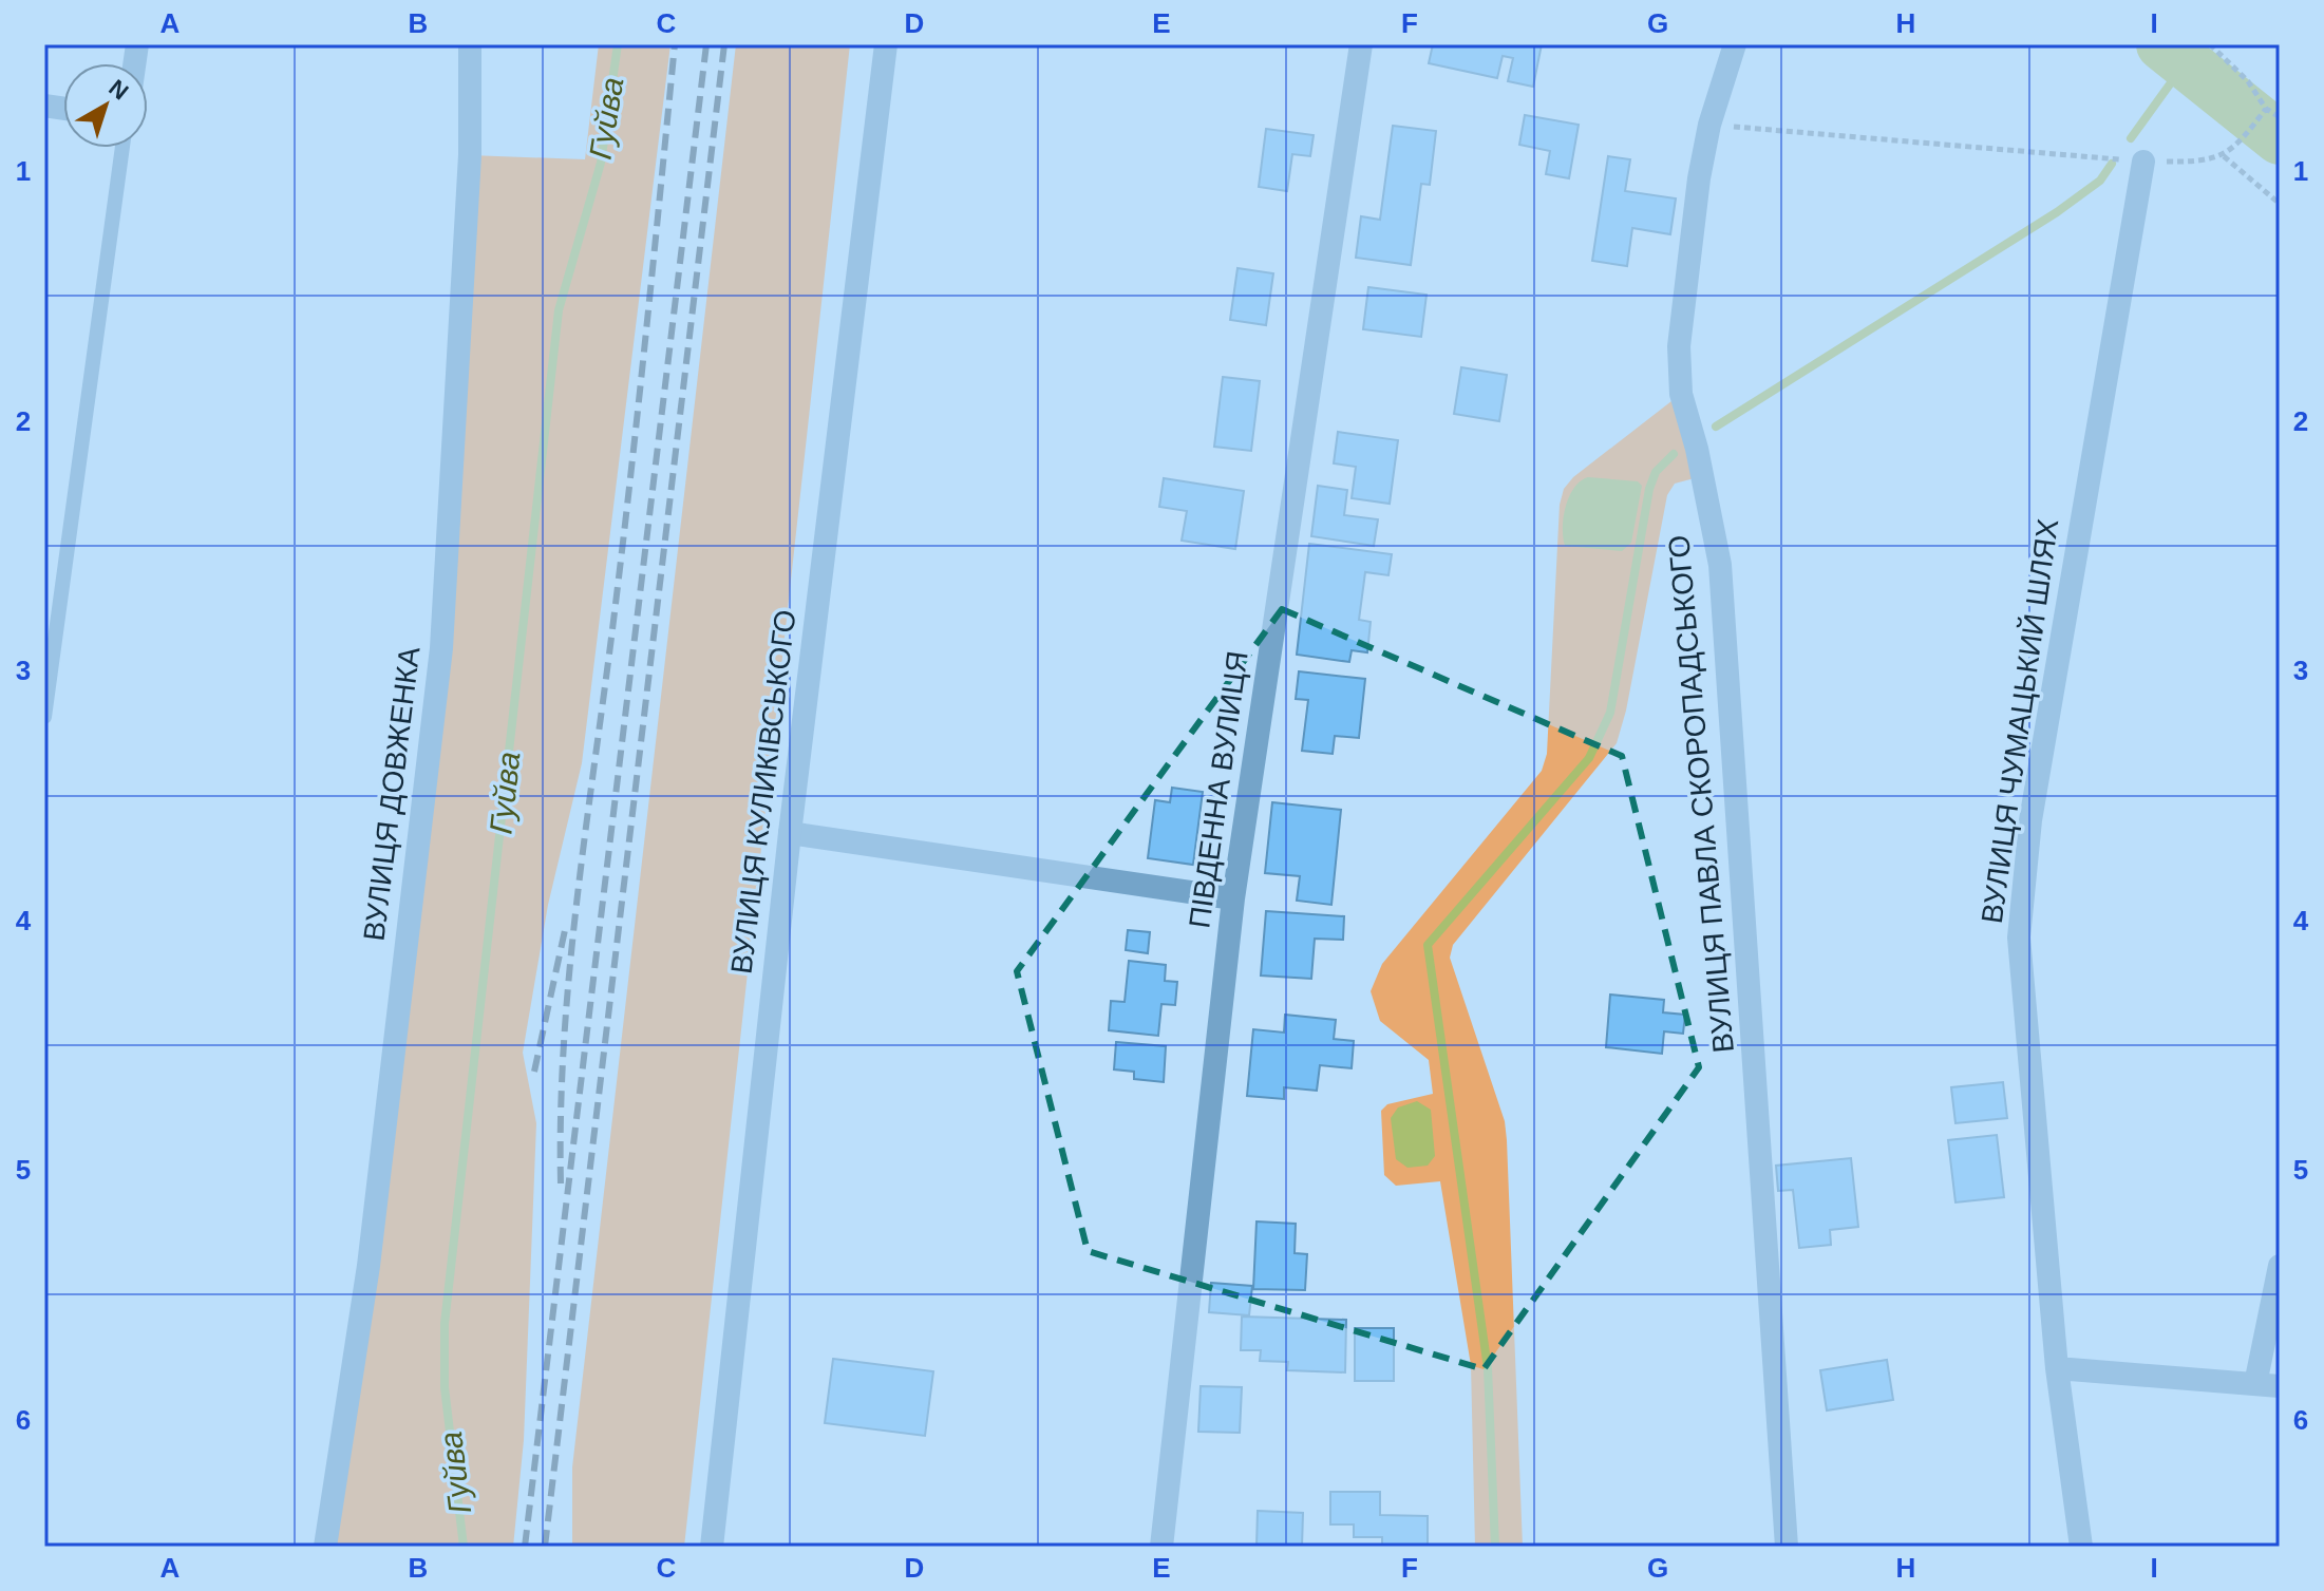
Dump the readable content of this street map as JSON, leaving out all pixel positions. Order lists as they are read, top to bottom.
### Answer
{
  "streets": {
    "street": [
      "ВУЛИЦЯ ЧУМАЦЬКИЙ ШЛЯХ",
      "ПІВДЕННА ВУЛИЦЯ",
      "ВУЛИЦЯ КУЛИКІВСЬКОГО",
      "ВУЛИЦЯ ДОВЖЕНКА",
      "ВУЛИЦЯ ПАВЛА СКОРОПАДСЬКОГО"
    ]
  },
  "water": ["Гуйва"],
  "north": "top right",
  "grid": {
    "columns": [
      "A",
      "B",
      "C",
      "D",
      "E",
      "F",
      "G",
      "H",
      "I"
    ],
    "rows": [
      "1",
      "2",
      "3",
      "4",
      "5",
      "6"
    ]
  }
}
